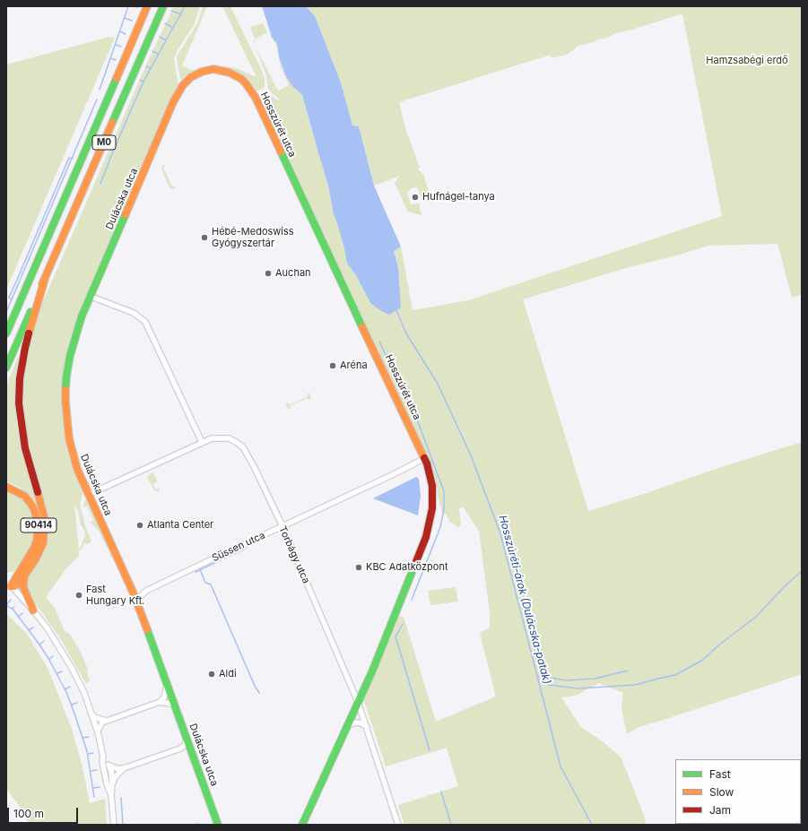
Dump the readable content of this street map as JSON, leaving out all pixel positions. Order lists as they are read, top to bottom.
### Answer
{
  "streets": {
    "main road": [
      "Hosszúrét utca",
      "M0",
      "Dulácska utca",
      "90414"
    ],
    "street": ["Süssen utca", "Torbágy utca"]
  },
  "crossings": [
    ["Hosszúrét utca", "Dulácska utca"],
    ["Hosszúrét utca", "Süssen utca"],
    ["Hosszúrét utca", "Torbágy utca"],
    ["Dulácska utca", "Süssen utca"],
    ["Dulácska utca", "Torbágy utca"],
    ["Süssen utca", "Torbágy utca"]
  ],
  "water": ["Hosszúréti-árok (Dulácska-patak)"],
  "parks": ["Hamzsabégi erdő"],
  "places": [
    "Hufnágel-tanya",
    "Hébé-Medoswiss Gyógyszertár",
    "Auchan",
    "Aréna",
    "Atlanta Center",
    "KBC Adatközpont",
    "Fast Hungary Kft.",
    "Aldi"
  ],
  "legend": ["Fast", "Slow", "Jam"],
  "scale_bar": "100 m"
}
